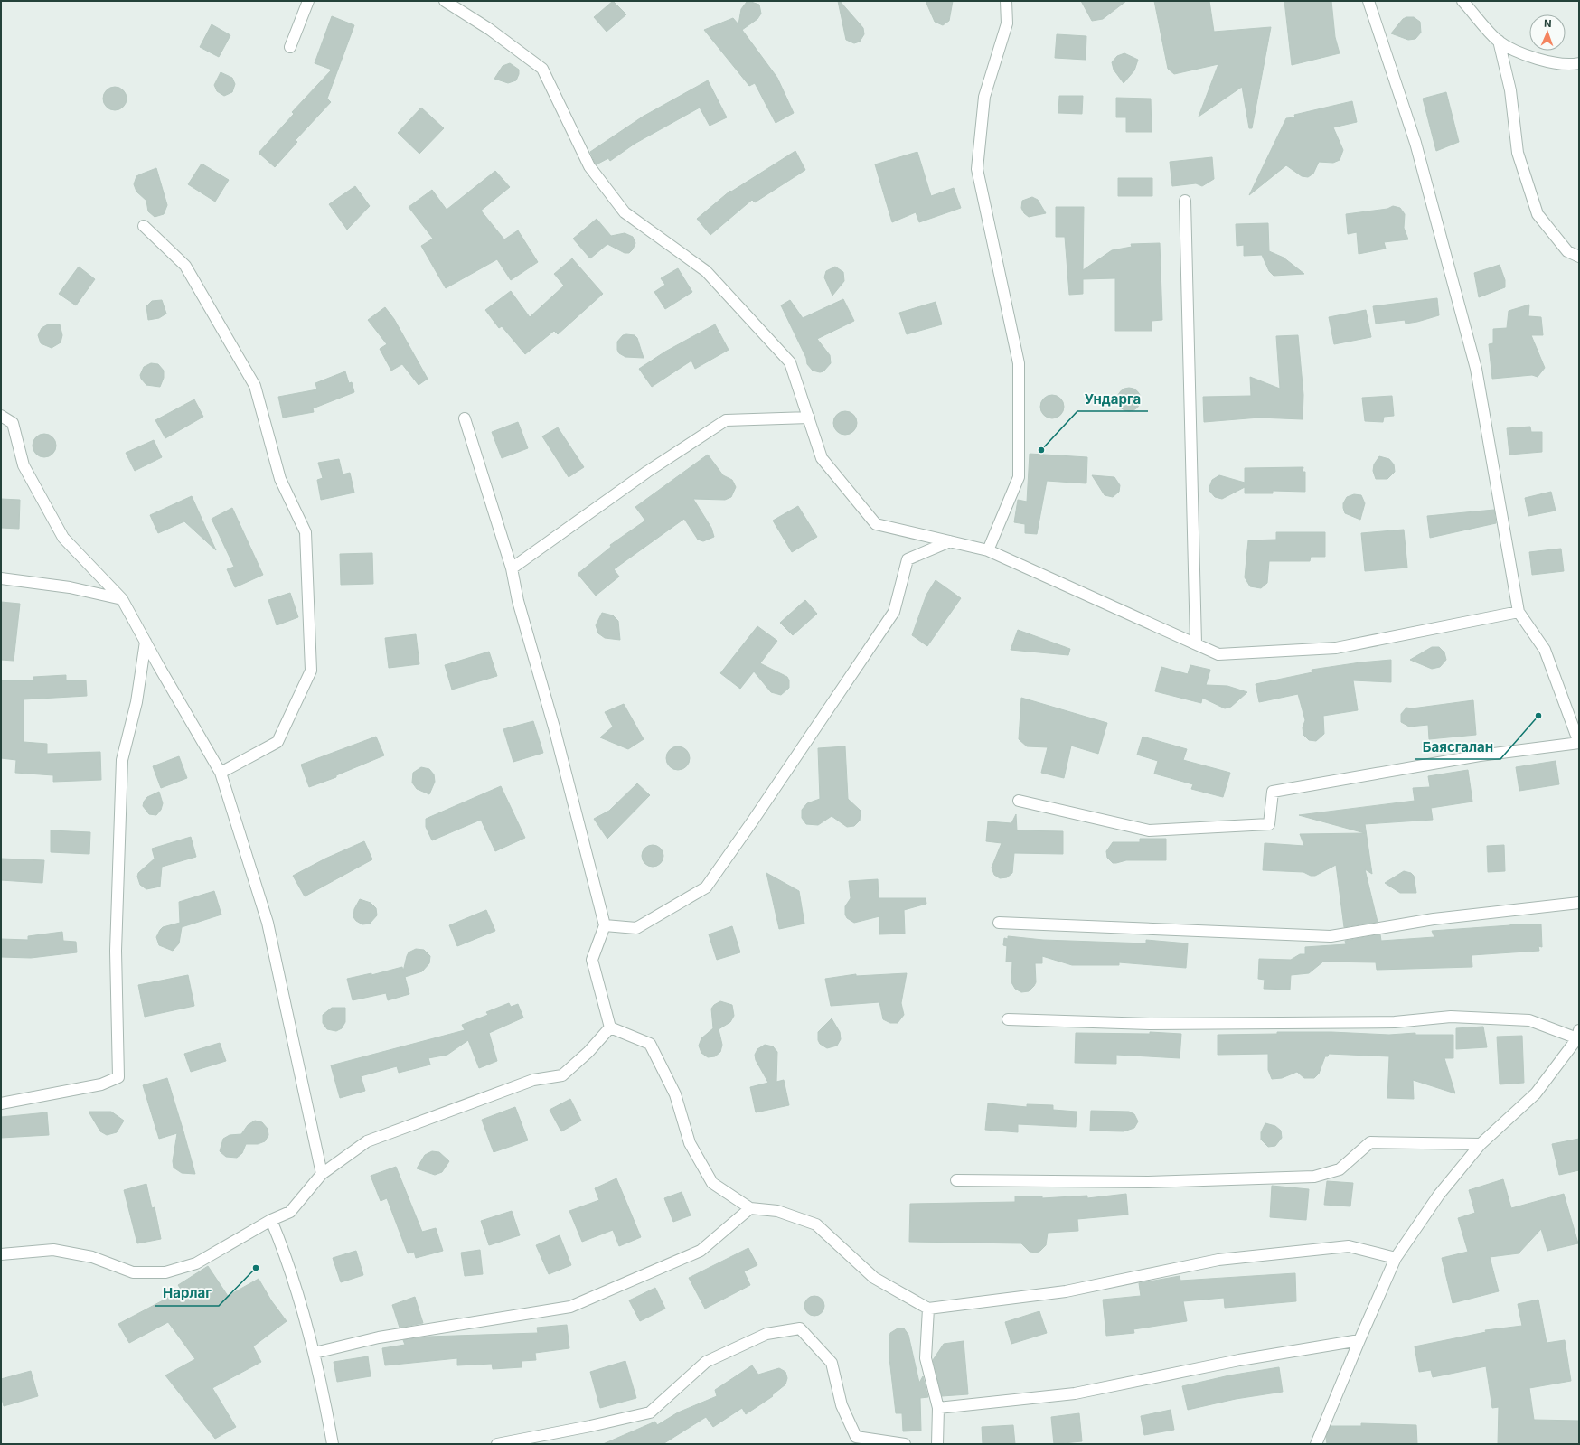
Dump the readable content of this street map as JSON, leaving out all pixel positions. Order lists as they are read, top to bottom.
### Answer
{
  "places": ["Ундарга", "Баясгалан", "Нарлаг"],
  "north": "top"
}
